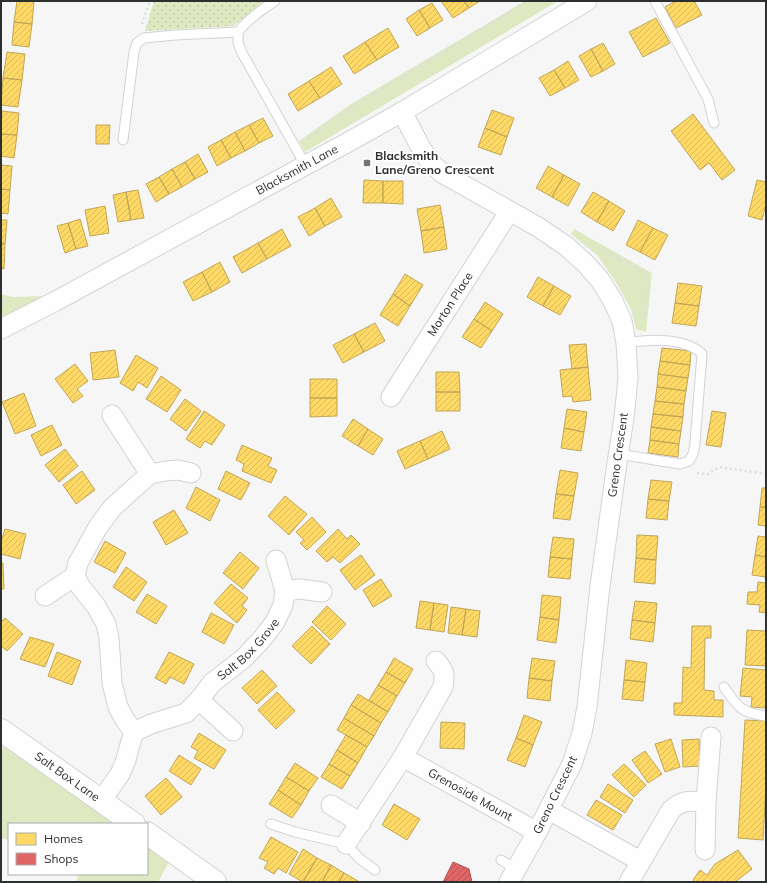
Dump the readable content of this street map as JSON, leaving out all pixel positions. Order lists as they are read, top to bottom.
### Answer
{
  "streets": {
    "street": [
      "Blacksmith Lane",
      "Morton Place",
      "Greno Crescent",
      "Salt Box Grove",
      "Salt Box Lane",
      "Grenoside Mount"
    ]
  },
  "crossings": [
    ["Blacksmith Lane", "Greno Crescent"],
    ["Morton Place", "Greno Crescent"],
    ["Greno Crescent", "Grenoside Mount"]
  ],
  "places": {
    "transit": ["Blacksmith Lane/Greno Crescent"]
  },
  "legend": ["Homes", "Shops"]
}
